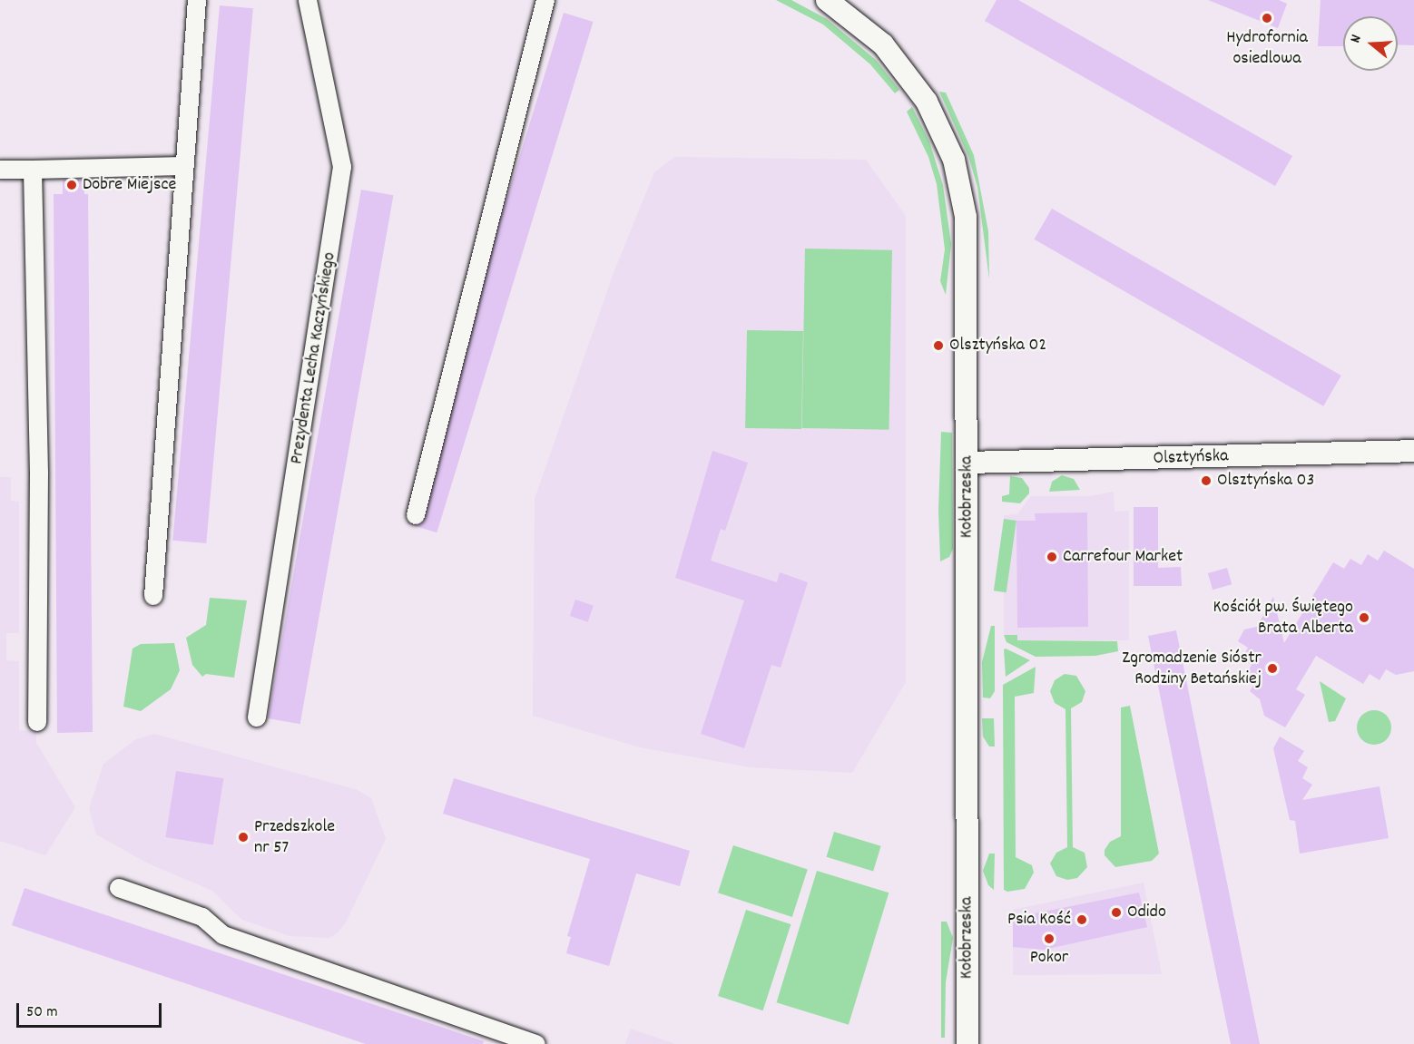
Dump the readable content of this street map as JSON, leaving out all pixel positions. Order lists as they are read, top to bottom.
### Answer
{
  "streets": {
    "street": ["Prezydenta Lecha Kaczyńskiego", "Olsztyńska", "Kołobrzeska"]
  },
  "crossings": [
    ["Olsztyńska", "Kołobrzeska"]
  ],
  "places": [
    "Hydrofornia osiedlowa",
    "Dobre Miejsce",
    "Olsztyńska 02",
    "Olsztyńska 03",
    "Carrefour Market",
    "Kościół pw. Świętego Brata Alberta",
    "Zgromadzenie Sióstr Rodziny Betańskiej",
    "Przedszkole nr 57",
    "Odido",
    "Psia Kość",
    "Pokor"
  ],
  "scale_bar": "50 m",
  "north": "left"
}
